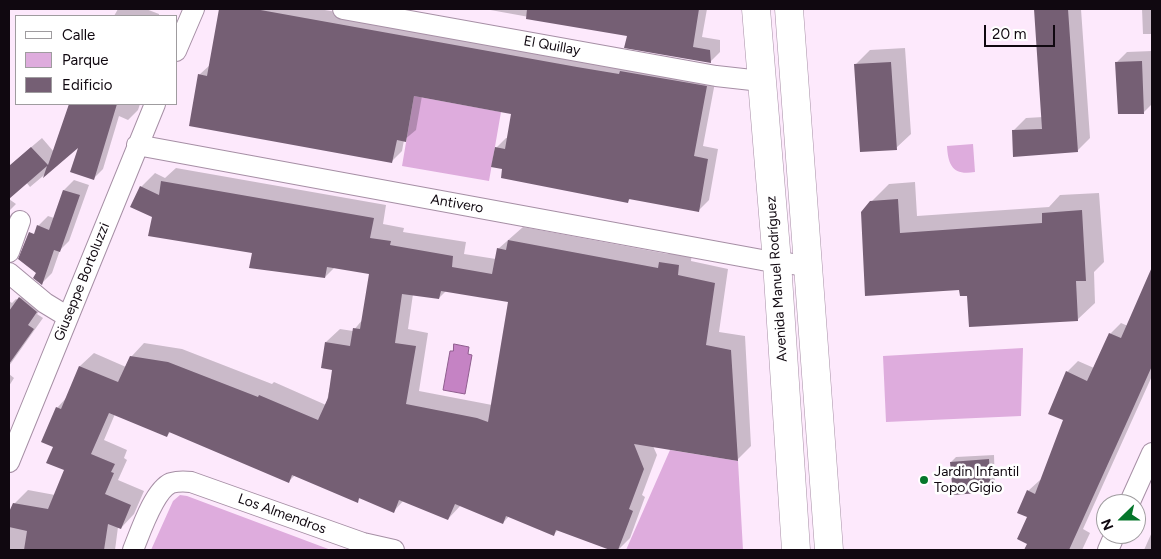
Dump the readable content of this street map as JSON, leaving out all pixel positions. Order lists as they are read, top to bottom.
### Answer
{
  "streets": {
    "main road": ["Avenida Manuel Rodríguez"],
    "street": [
      "El Quillay",
      "Antivero",
      "Giuseppe Bortoluzzi",
      "Los Almendros"
    ]
  },
  "crossings": [
    ["El Quillay", "Avenida Manuel Rodríguez"],
    ["Antivero", "Avenida Manuel Rodríguez"],
    ["Antivero", "Giuseppe Bortoluzzi"]
  ],
  "places": ["Jardin Infantil Topo Gigio"],
  "legend": ["Calle", "Parque", "Edificio"],
  "scale_bar": "20 m",
  "north": "left"
}
